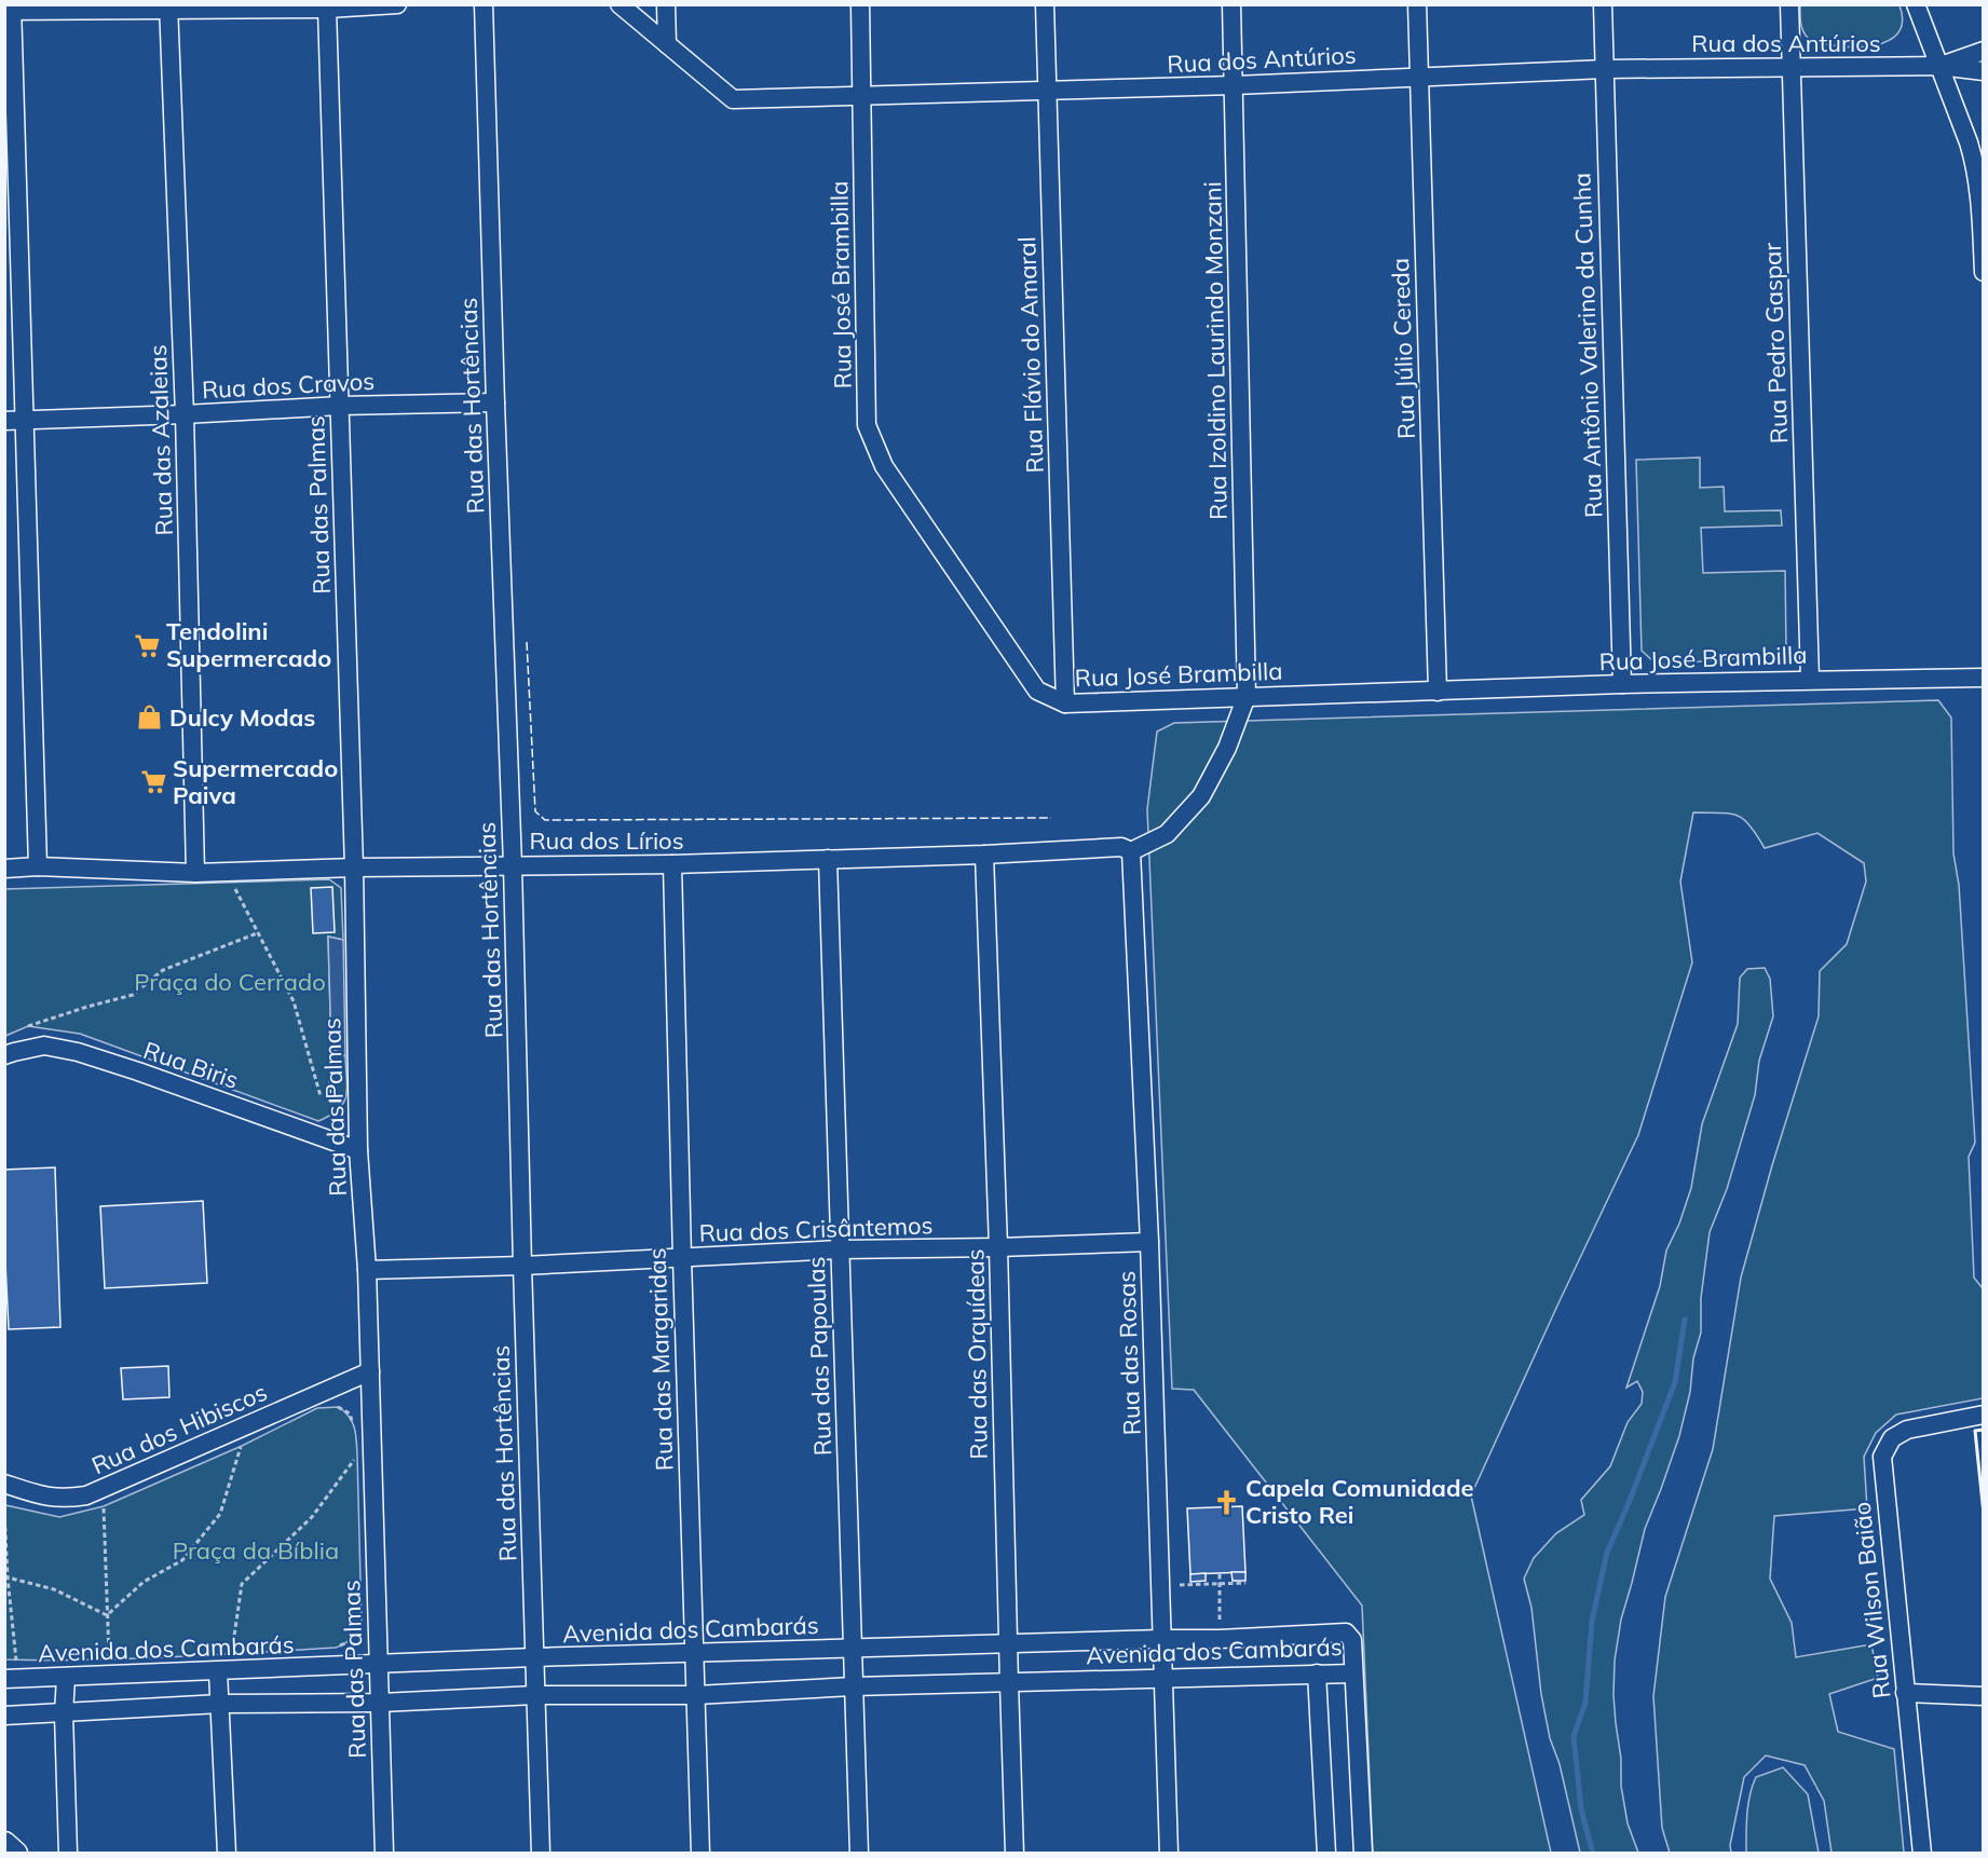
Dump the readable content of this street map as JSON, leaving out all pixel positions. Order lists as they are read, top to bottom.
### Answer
{
  "streets": {
    "street": [
      "Rua dos Antúrios",
      "Rua José Brambilla",
      "Rua Pedro Gaspar",
      "Rua Antônio Valerino da Cunha",
      "Rua Júlio Cereda",
      "Rua Izoldino Laurindo Monzani",
      "Rua Flávio do Amaral",
      "Rua dos Cravos",
      "Rua das Hortências",
      "Rua das Azaleias",
      "Rua das Palmas",
      "Rua dos Lírios",
      "Rua Biris",
      "Rua dos Crisântemos",
      "Rua das Rosas",
      "Rua das Orquídeas",
      "Rua das Papoulas",
      "Rua das Margaridas",
      "Rua dos Hibiscos",
      "Rua Wilson Baião",
      "Avenida dos Cambarás"
    ]
  },
  "crossings": [
    ["Rua dos Antúrios", "Rua José Brambilla"],
    ["Rua dos Antúrios", "Rua Pedro Gaspar"],
    ["Rua dos Antúrios", "Rua Antônio Valerino da Cunha"],
    ["Rua dos Antúrios", "Rua Júlio Cereda"],
    ["Rua dos Antúrios", "Rua Izoldino Laurindo Monzani"],
    ["Rua dos Antúrios", "Rua Flávio do Amaral"],
    ["Rua José Brambilla", "Rua Pedro Gaspar"],
    ["Rua José Brambilla", "Rua Antônio Valerino da Cunha"],
    ["Rua José Brambilla", "Rua Júlio Cereda"],
    ["Rua José Brambilla", "Rua Izoldino Laurindo Monzani"],
    ["Rua José Brambilla", "Rua Flávio do Amaral"],
    ["Rua dos Cravos", "Rua das Hortências"],
    ["Rua dos Cravos", "Rua das Azaleias"],
    ["Rua dos Cravos", "Rua das Palmas"],
    ["Rua das Hortências", "Rua dos Lírios"],
    ["Rua das Hortências", "Rua dos Crisântemos"],
    ["Rua das Hortências", "Avenida dos Cambarás"],
    ["Rua das Azaleias", "Rua dos Lírios"],
    ["Rua das Palmas", "Rua dos Lírios"],
    ["Rua das Palmas", "Rua Biris"],
    ["Rua das Palmas", "Rua dos Crisântemos"],
    ["Rua das Palmas", "Rua dos Hibiscos"],
    ["Rua das Palmas", "Avenida dos Cambarás"],
    ["Rua dos Lírios", "Rua das Rosas"],
    ["Rua dos Lírios", "Rua das Orquídeas"],
    ["Rua dos Lírios", "Rua das Papoulas"],
    ["Rua dos Lírios", "Rua das Margaridas"],
    ["Rua dos Crisântemos", "Rua das Rosas"],
    ["Rua dos Crisântemos", "Rua das Orquídeas"],
    ["Rua dos Crisântemos", "Rua das Papoulas"],
    ["Rua dos Crisântemos", "Rua das Margaridas"],
    ["Rua das Rosas", "Avenida dos Cambarás"],
    ["Rua das Orquídeas", "Avenida dos Cambarás"],
    ["Rua das Papoulas", "Avenida dos Cambarás"],
    ["Rua das Margaridas", "Avenida dos Cambarás"]
  ],
  "parks": ["Praça do Cerrado", "Praça da Bíblia"],
  "places": {
    "supermarket": ["Tendolini Supermercado", "Supermercado Paiva"],
    "shop": ["Dulcy Modas"],
    "church": ["Capela Comunidade Cristo Rei"]
  }
}
